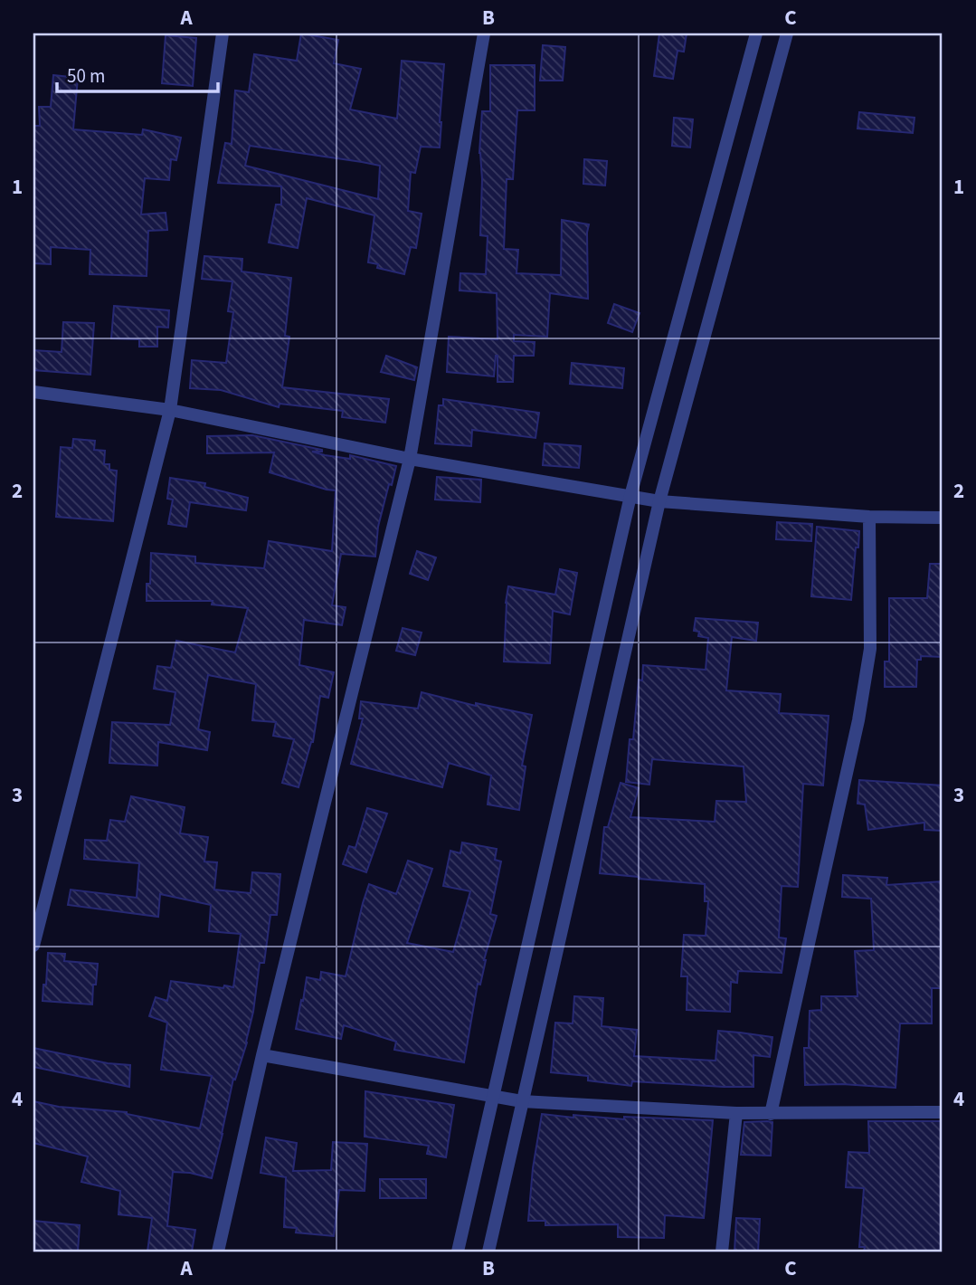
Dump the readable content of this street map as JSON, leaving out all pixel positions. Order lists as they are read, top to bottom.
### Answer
{
  "scale_bar": "50 m",
  "grid": {
    "columns": ["A", "B", "C"],
    "rows": [
      "1",
      "2",
      "3",
      "4"
    ]
  }
}
